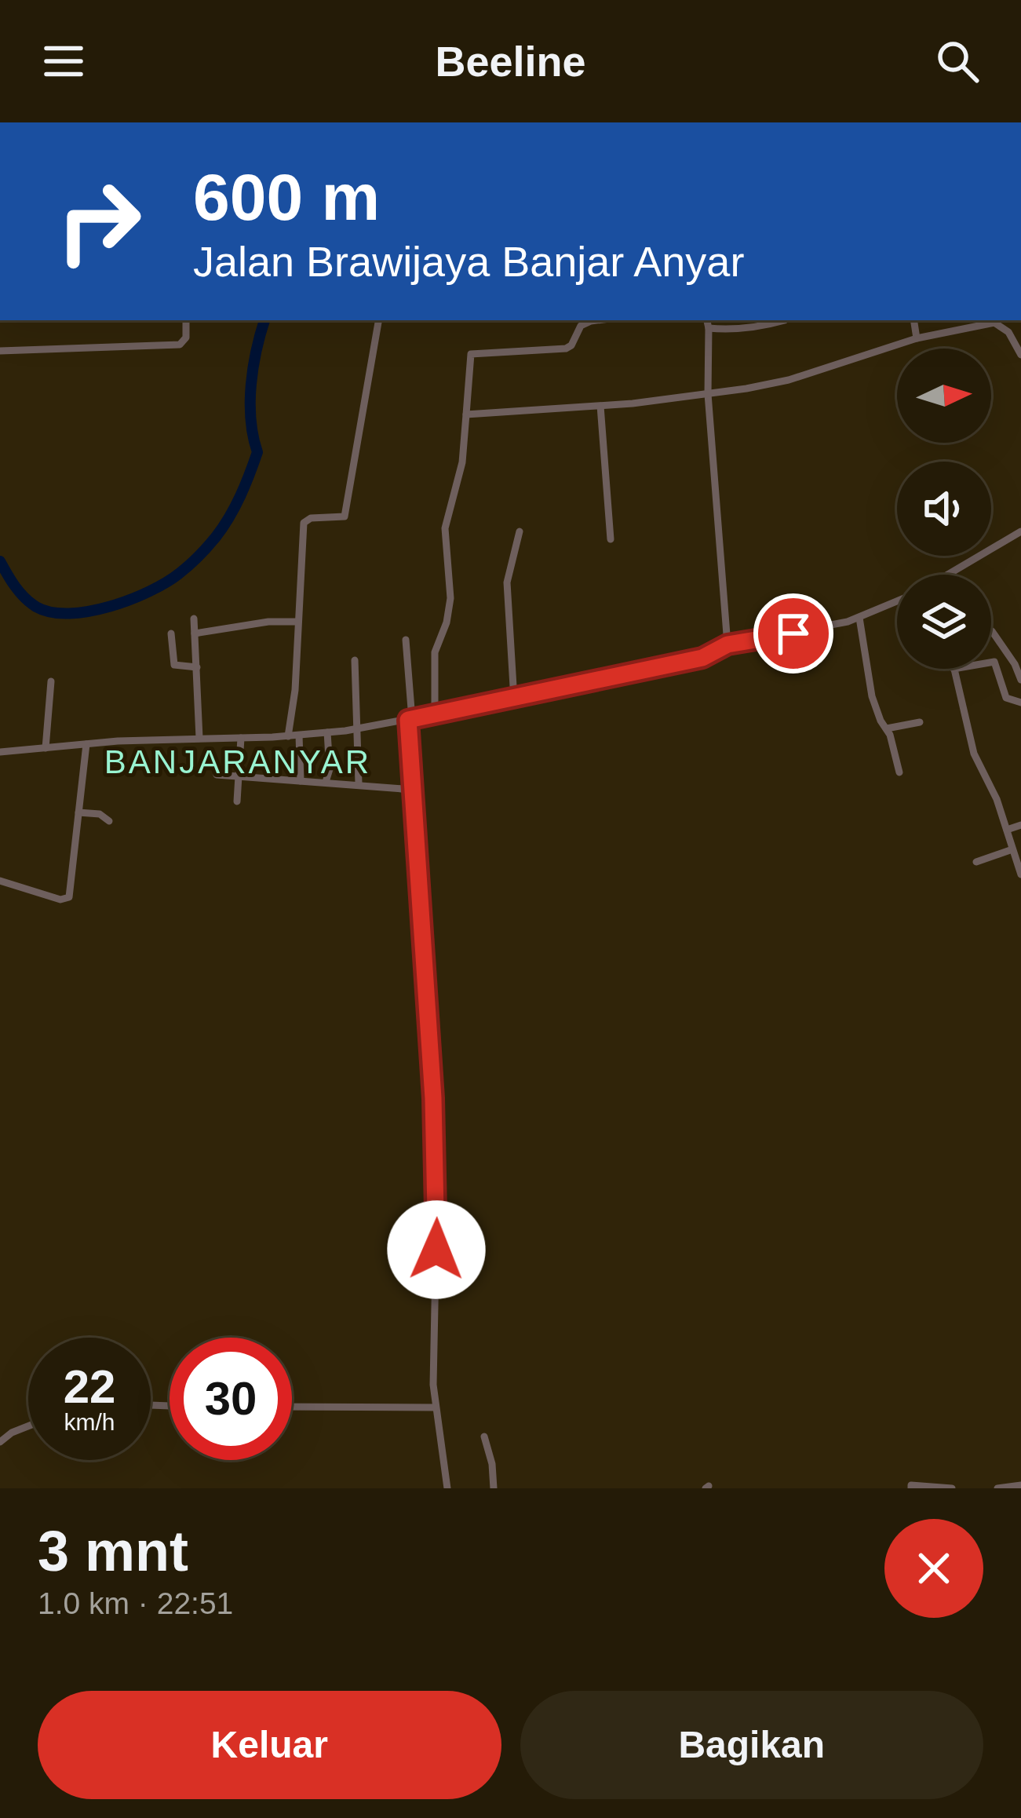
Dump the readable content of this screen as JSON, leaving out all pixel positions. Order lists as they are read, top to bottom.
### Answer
{
  "districts": ["BANJARANYAR"],
  "north": "right",
  "page": {
    "header": "Beeline",
    "turn": ["600 m", "Jalan Brawijaya Banjar Anyar"],
    "speed": "22 km/h",
    "limit": "30",
    "heading": ["3 mnt", "1.0 km · 22:51"],
    "buttons": ["Keluar", "Bagikan"]
  }
}
